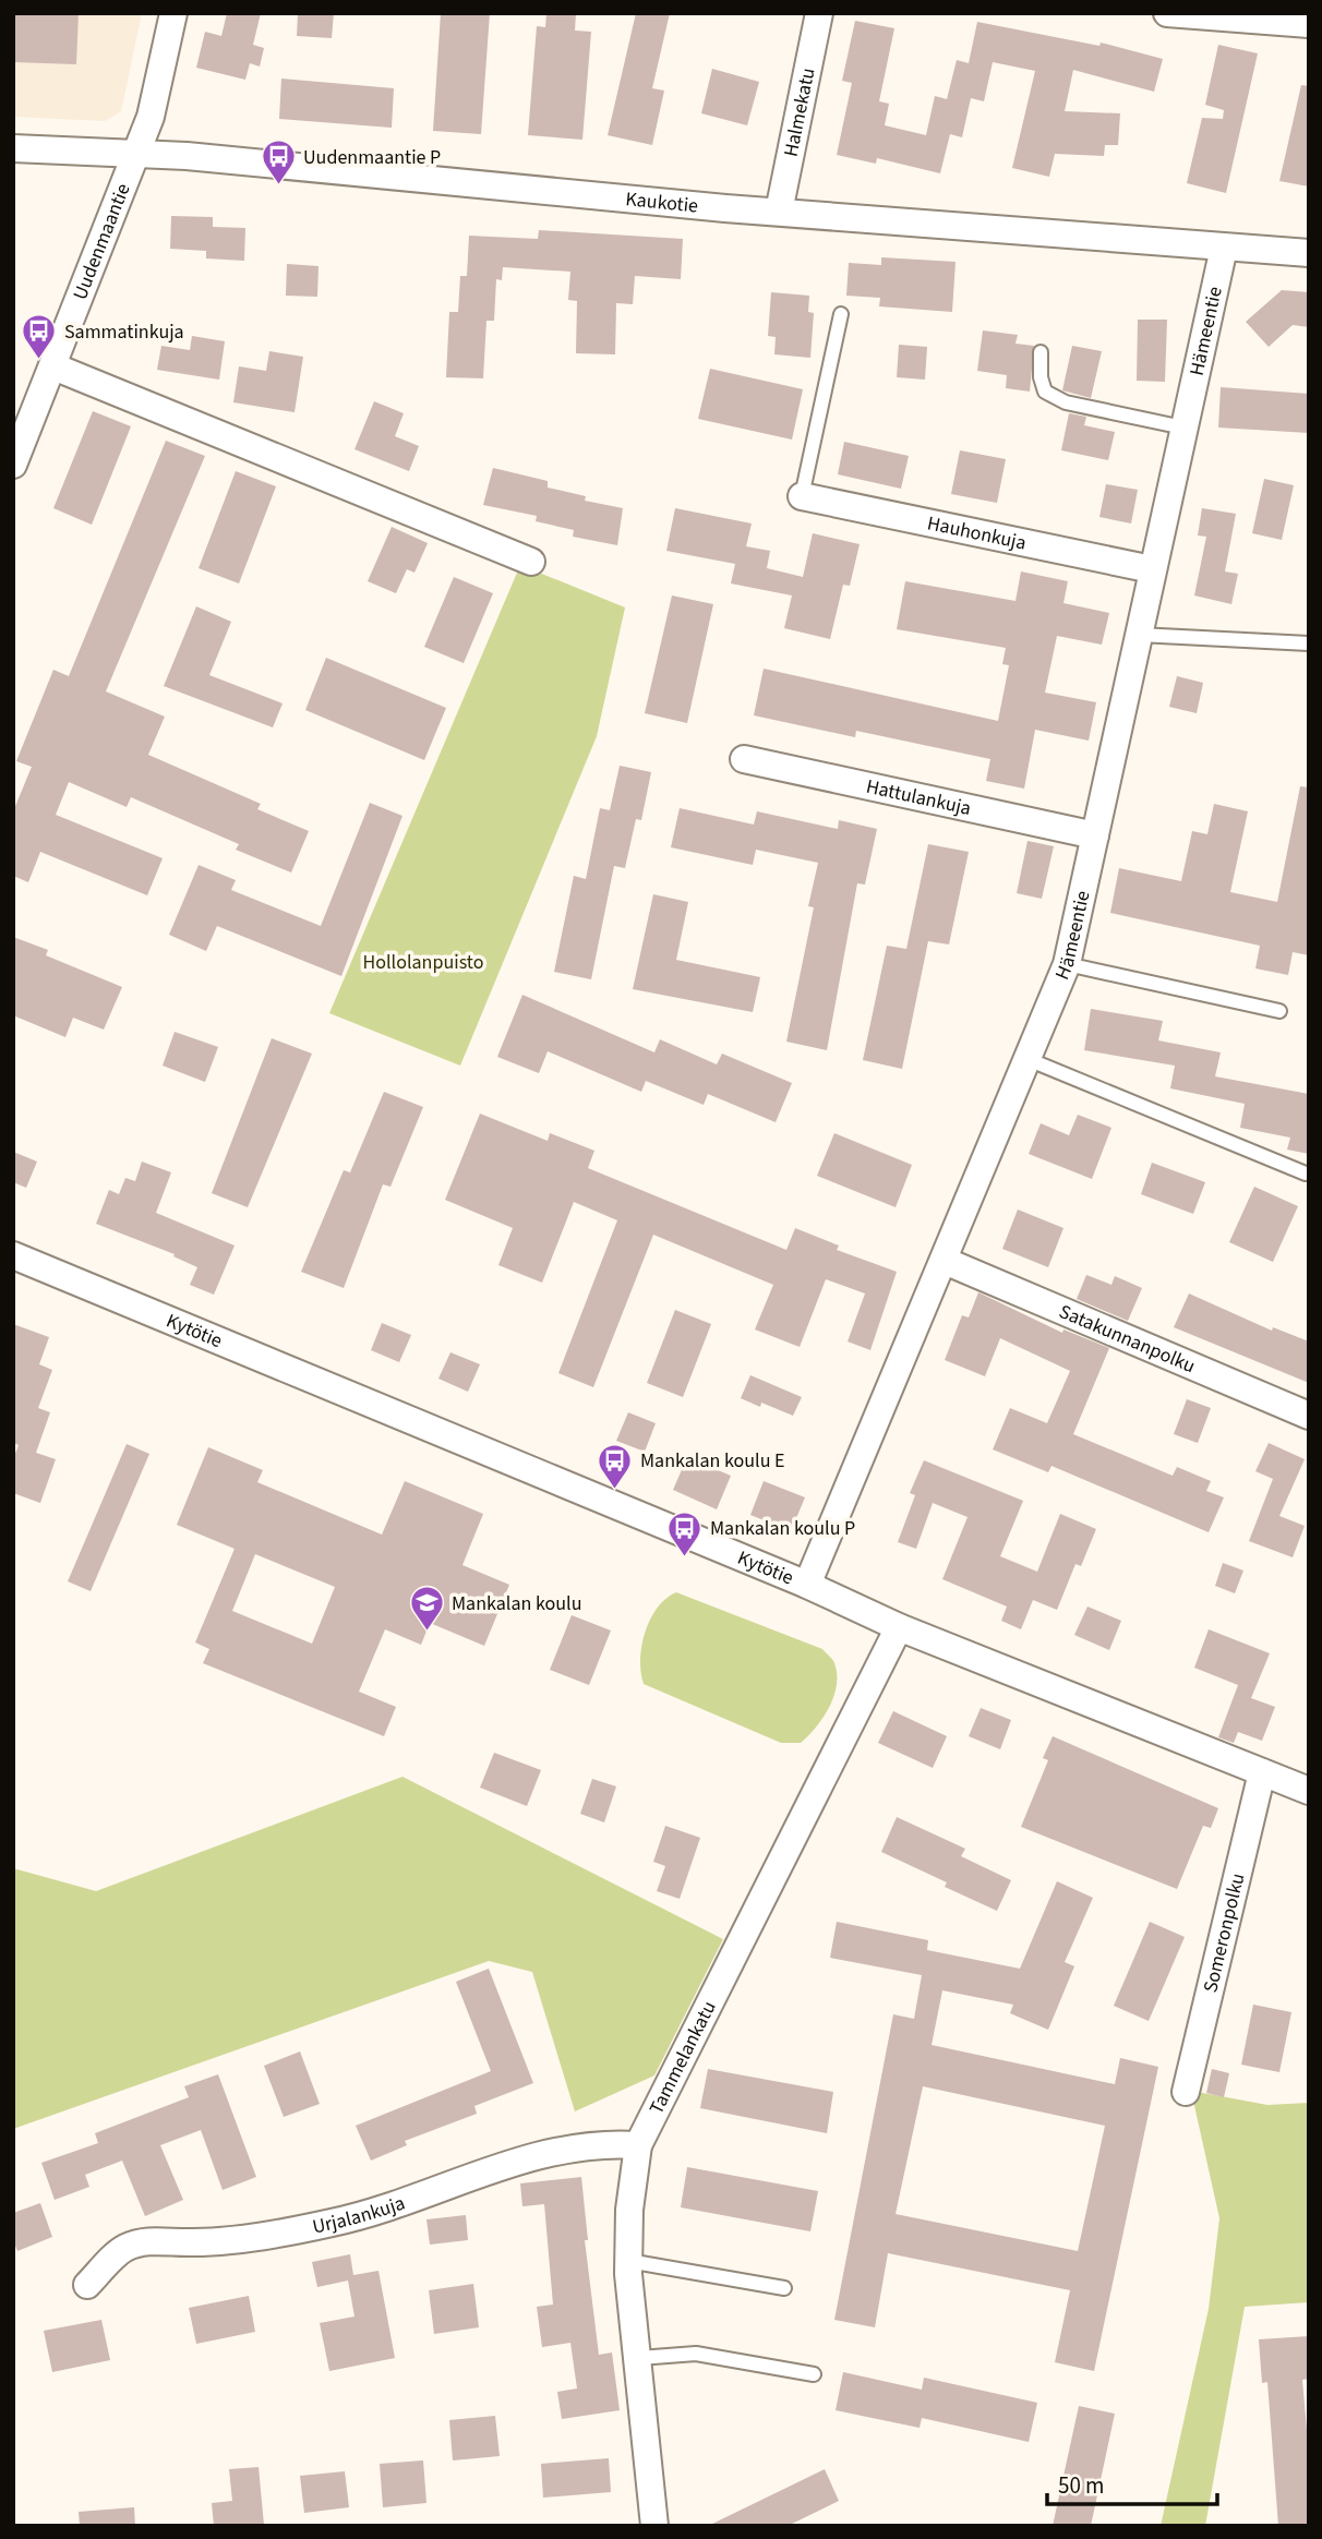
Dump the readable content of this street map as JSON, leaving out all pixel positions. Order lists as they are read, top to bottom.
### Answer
{
  "streets": {
    "street": [
      "Halmekatu",
      "Kaukotie",
      "Uudenmaantie",
      "Hämeentie",
      "Hauhonkuja",
      "Hattulankuja",
      "Kytötie",
      "Satakunnanpolku",
      "Someronpolku",
      "Tammelankatu",
      "Urjalankuja"
    ]
  },
  "crossings": [
    ["Halmekatu", "Kaukotie"],
    ["Kaukotie", "Uudenmaantie"],
    ["Kaukotie", "Hämeentie"],
    ["Hämeentie", "Hauhonkuja"],
    ["Hämeentie", "Hattulankuja"],
    ["Hämeentie", "Kytötie"],
    ["Hämeentie", "Satakunnanpolku"],
    ["Kytötie", "Someronpolku"],
    ["Kytötie", "Tammelankatu"],
    ["Tammelankatu", "Urjalankuja"]
  ],
  "parks": ["Hollolanpuisto"],
  "places": {
    "bus stop": [
      "Uudenmaantie P",
      "Sammatinkuja",
      "Mankalan koulu E",
      "Mankalan koulu P"
    ],
    "school or university": ["Mankalan koulu"]
  },
  "scale_bar": "50 m"
}
